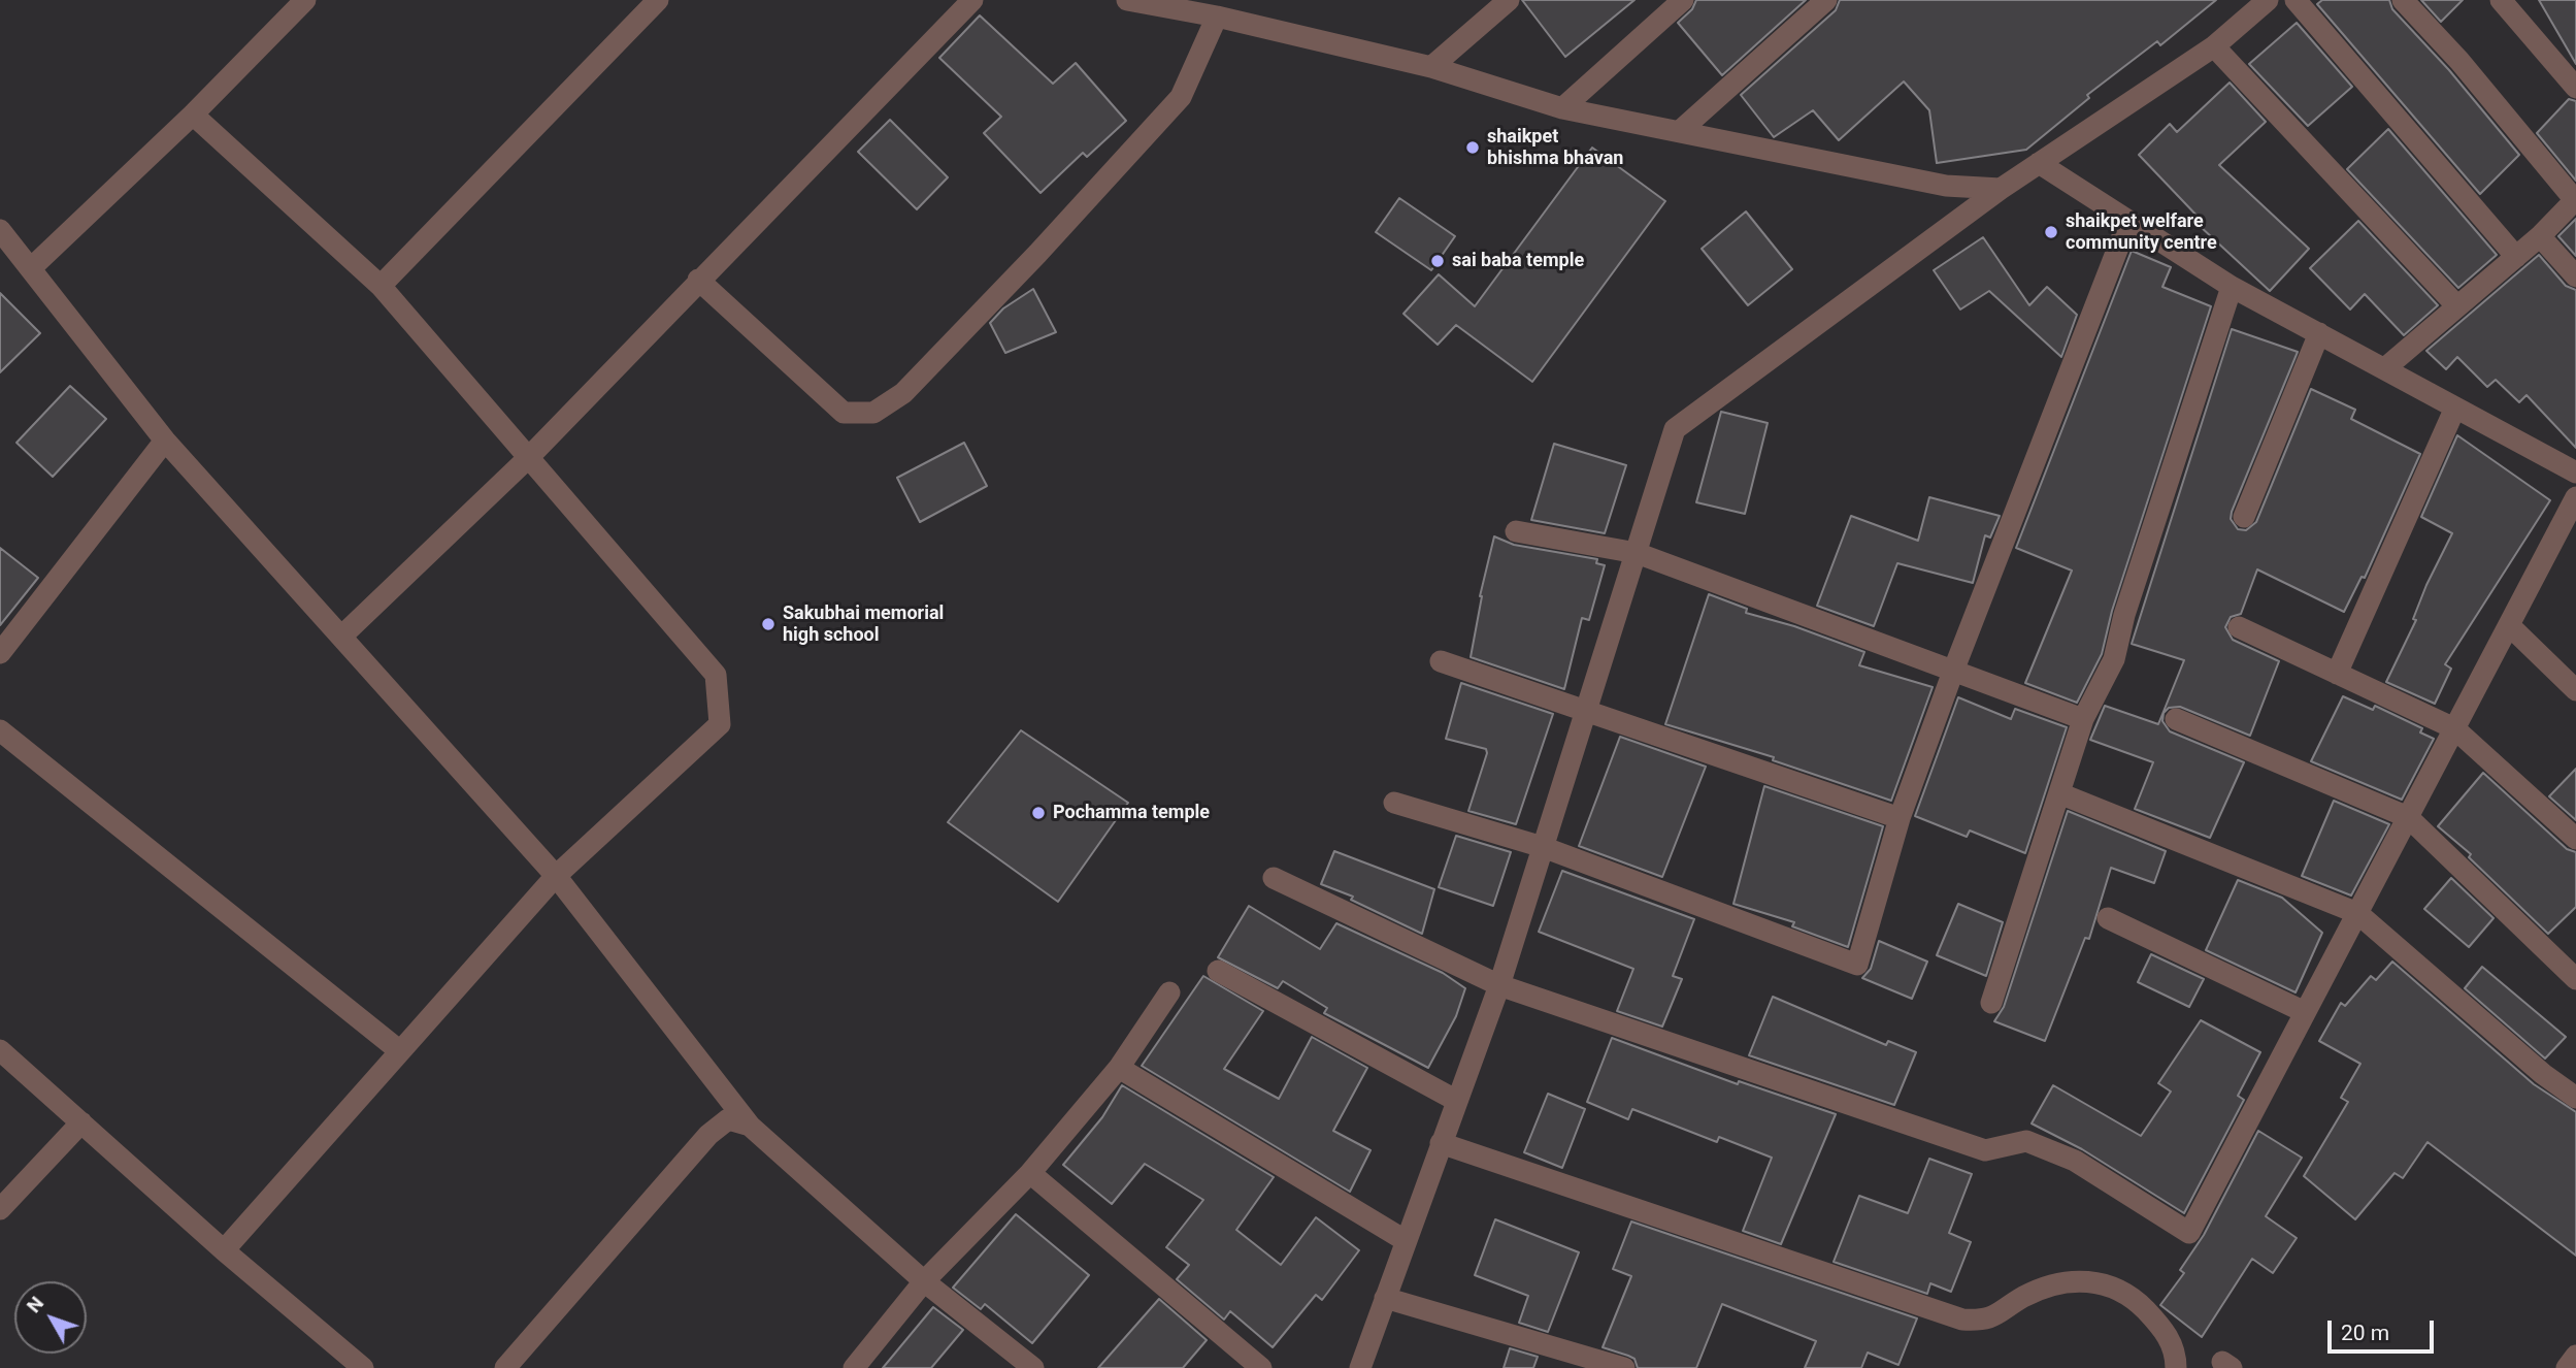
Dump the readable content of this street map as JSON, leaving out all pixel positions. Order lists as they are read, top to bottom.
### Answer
{
  "places": [
    "shaikpet bhishma bhavan",
    "shaikpet welfare community centre",
    "sai baba temple",
    "Sakubhai memorial high school",
    "Pochamma temple"
  ],
  "scale_bar": "20 m",
  "north": "top left"
}
